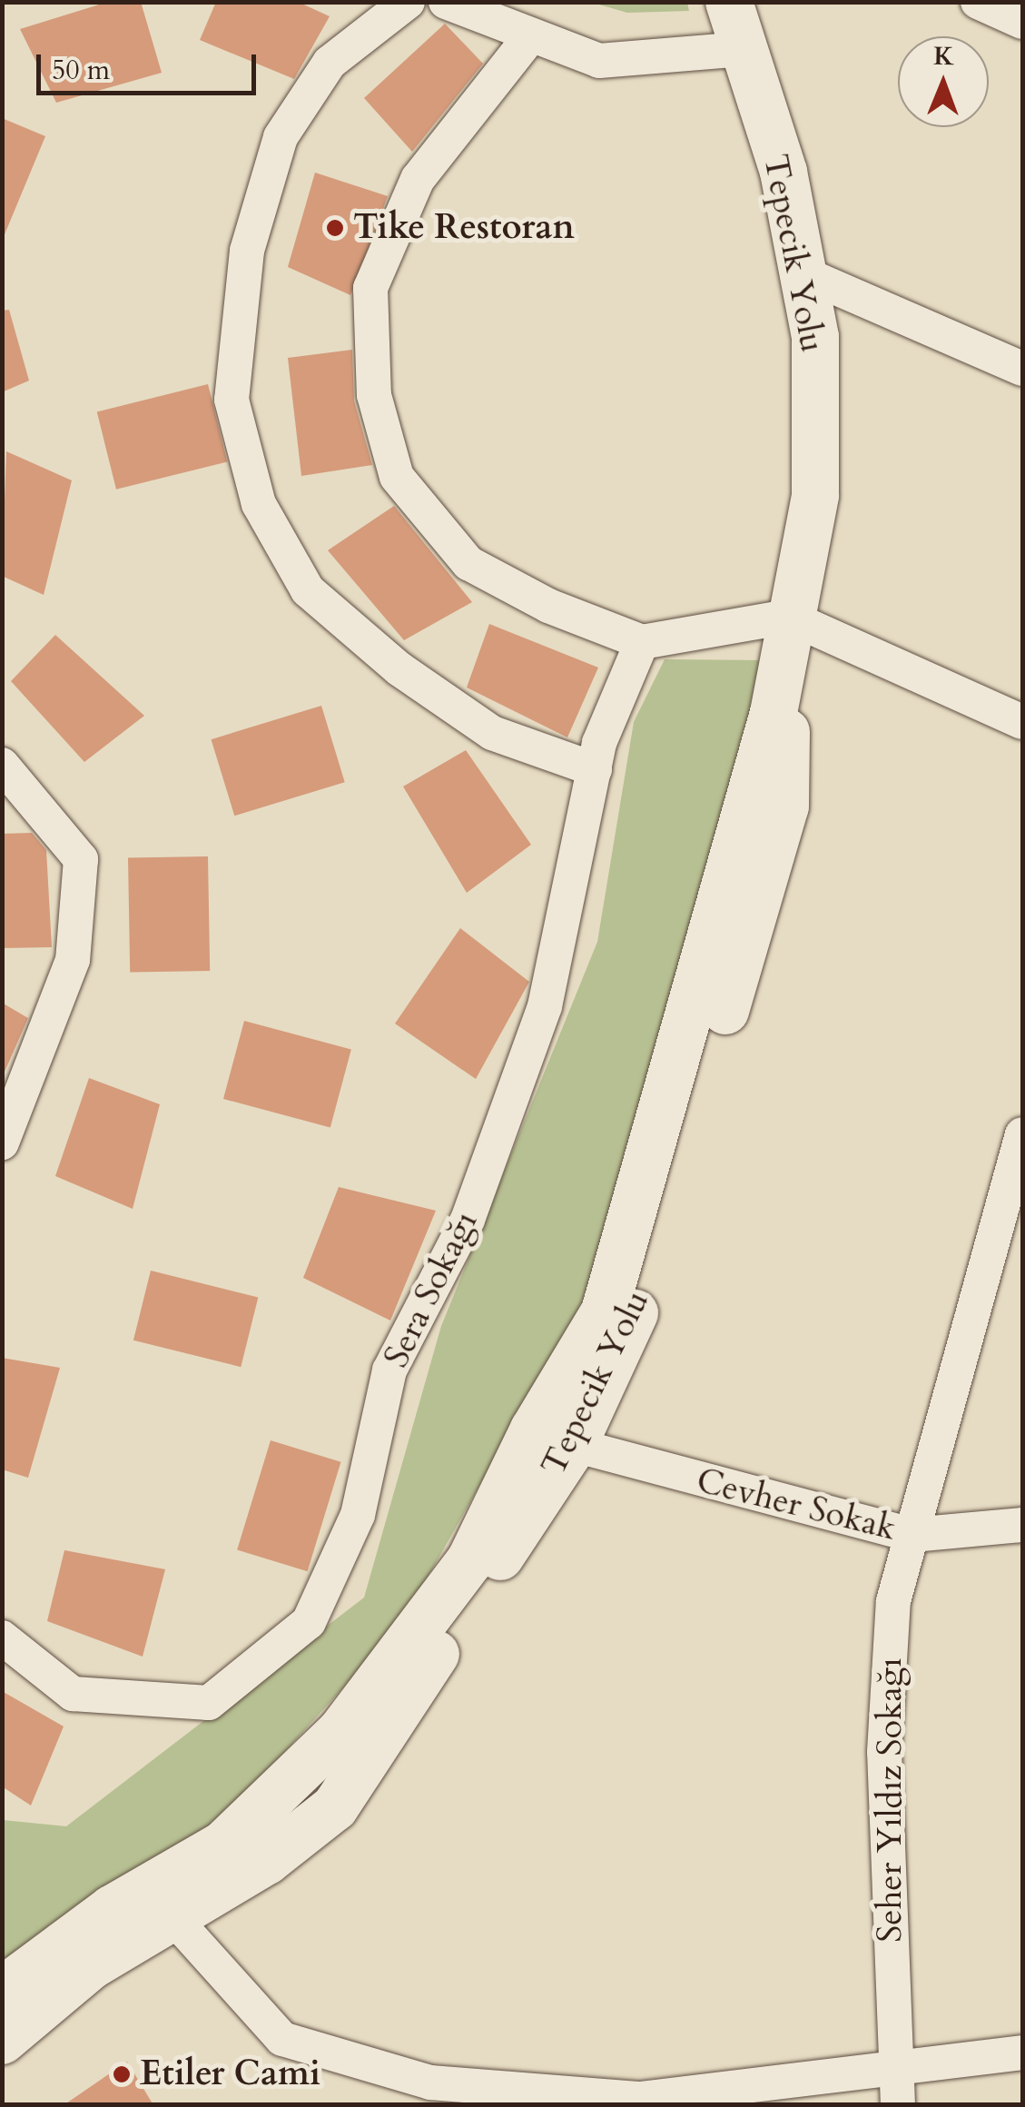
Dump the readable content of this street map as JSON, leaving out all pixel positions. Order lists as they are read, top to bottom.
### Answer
{
  "streets": {
    "main road": ["Tepecik Yolu"],
    "street": ["Sera Sokağı", "Cevher Sokak", "Seher Yıldız Sokağı"]
  },
  "crossings": [
    ["Tepecik Yolu", "Cevher Sokak"],
    ["Cevher Sokak", "Seher Yıldız Sokağı"]
  ],
  "places": ["Tike Restoran", "Etiler Cami"],
  "scale_bar": "50 m",
  "north": "top"
}
